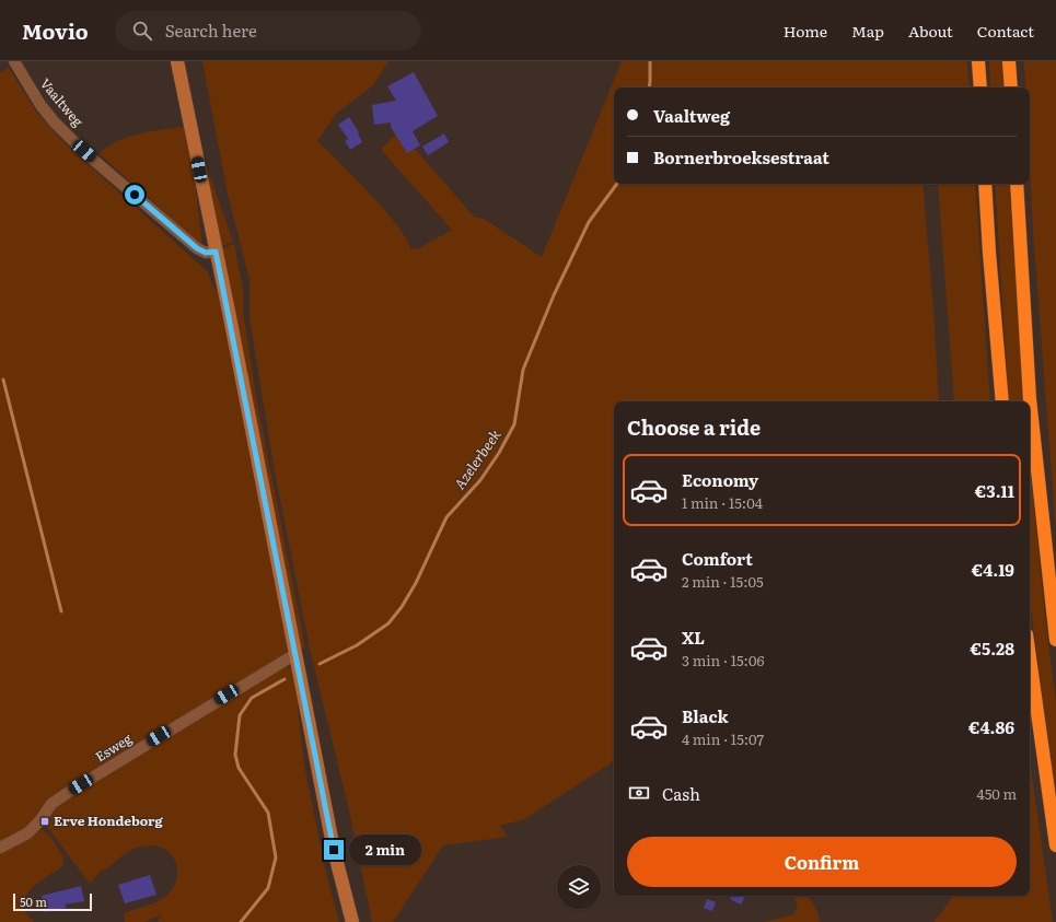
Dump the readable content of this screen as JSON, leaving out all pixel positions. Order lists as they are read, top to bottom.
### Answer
{
  "streets": {
    "street": ["Vaaltweg", "Esweg"]
  },
  "water": ["Azelerbeek"],
  "places": {
    "transit": ["Erve Hondeborg"]
  },
  "scale_bar": "50 m",
  "page": {
    "header": "Movio",
    "search": "Search here",
    "nav": [
      "Home",
      "Map",
      "About",
      "Contact"
    ],
    "banner": ["Vaaltweg", "Bornerbroeksestraat"],
    "heading": "Choose a ride",
    "list": [
      {
        "name": "Economy",
        "note": "1 min · 15:04",
        "value": "€3.11"
      },
      {
        "name": "Comfort",
        "note": "2 min · 15:05",
        "value": "€4.19"
      },
      {
        "name": "XL",
        "note": "3 min · 15:06",
        "value": "€5.28"
      },
      {
        "name": "Black",
        "note": "4 min · 15:07",
        "value": "€4.86"
      }
    ],
    "pay": ["Cash", "450 m"],
    "buttons": "Confirm",
    "bubble": "2 min",
    "scale": "50 m"
  }
}
